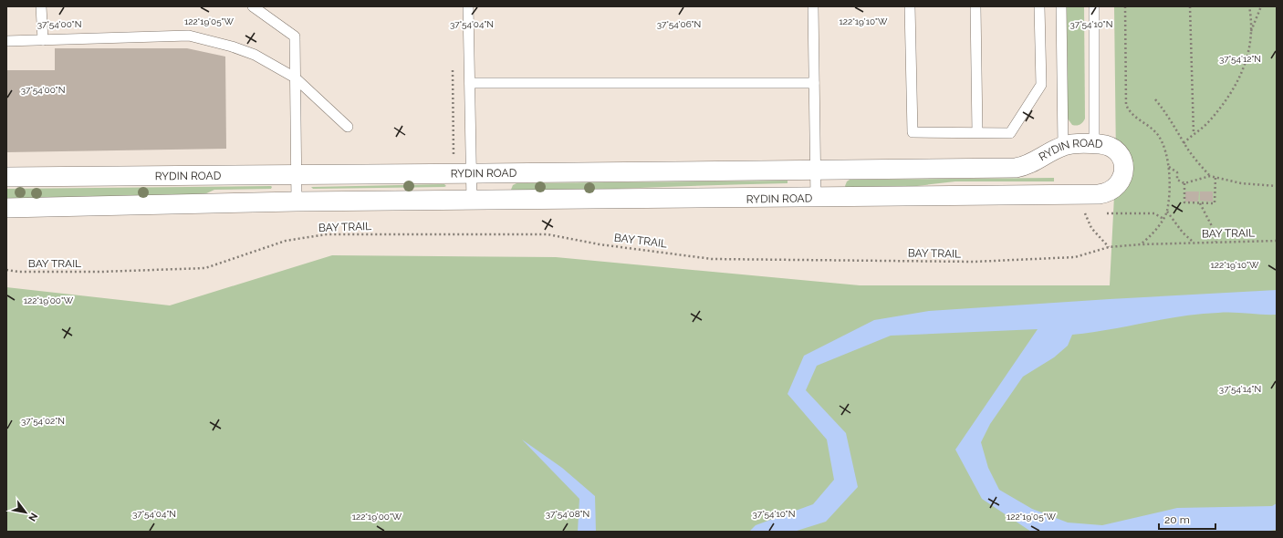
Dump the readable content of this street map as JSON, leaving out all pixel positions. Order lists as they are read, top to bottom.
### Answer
{
  "streets": {
    "street": ["RYDIN ROAD"],
    "path": ["BAY TRAIL"]
  },
  "scale_bar": "20 m",
  "north": "bottom right",
  "coordinates": [
    "122°19'05\"W",
    "122°19'10\"W",
    "37°54'00\"N",
    "37°54'04\"N",
    "37°54'06\"N",
    "37°54'10\"N",
    "37°54'12\"N",
    "122°19'00\"W",
    "37°54'14\"N",
    "37°54'02\"N",
    "37°54'08\"N"
  ]
}
